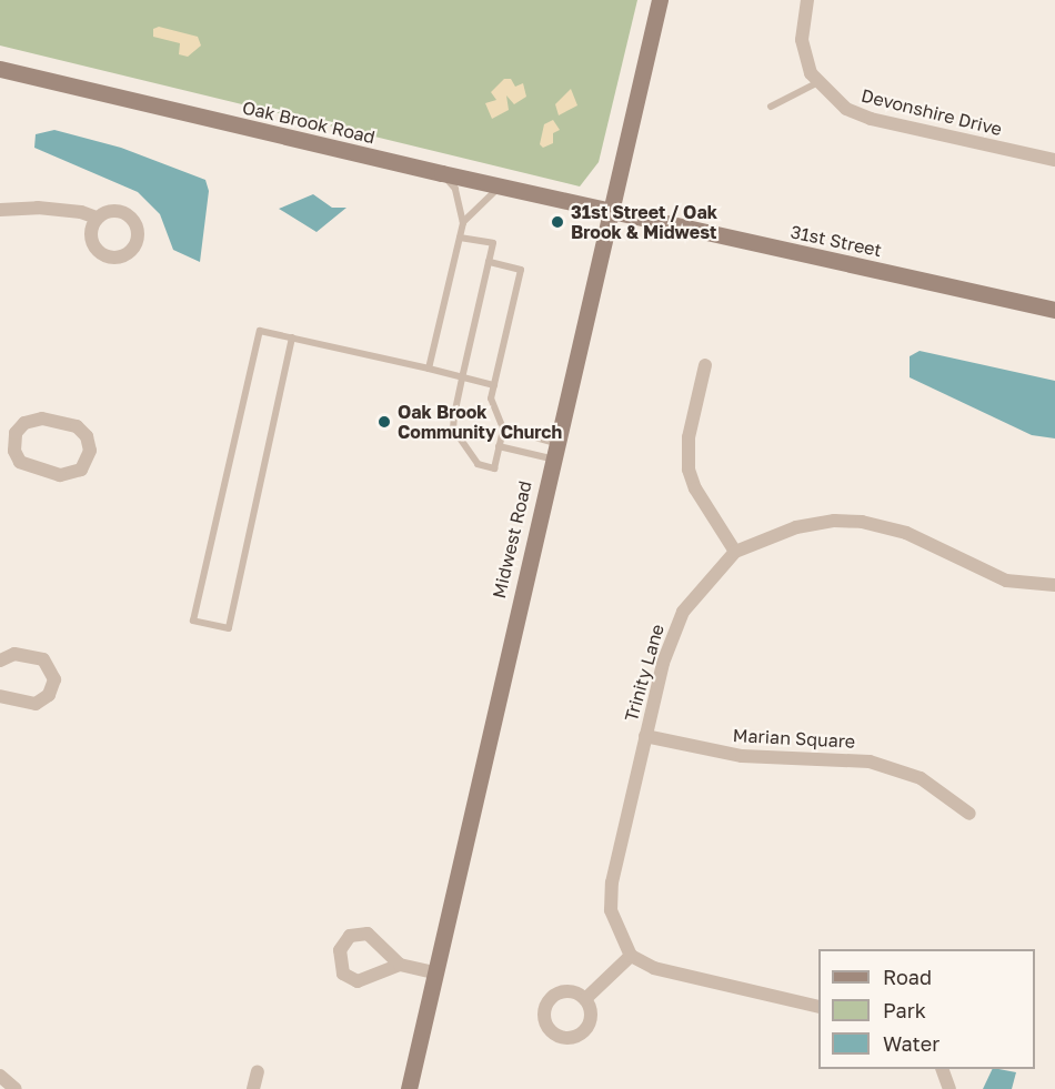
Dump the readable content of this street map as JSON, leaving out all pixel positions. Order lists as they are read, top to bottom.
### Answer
{
  "streets": {
    "main road": ["Oak Brook Road", "31st Street", "Midwest Road"],
    "street": ["Devonshire Drive", "Trinity Lane", "Marian Square"]
  },
  "crossings": [
    ["Oak Brook Road", "31st Street"],
    ["Oak Brook Road", "Midwest Road"],
    ["31st Street", "Midwest Road"],
    ["Trinity Lane", "Marian Square"]
  ],
  "places": ["31st Street / Oak Brook & Midwest", "Oak Brook Community Church"],
  "legend": ["Road", "Park", "Water"]
}
